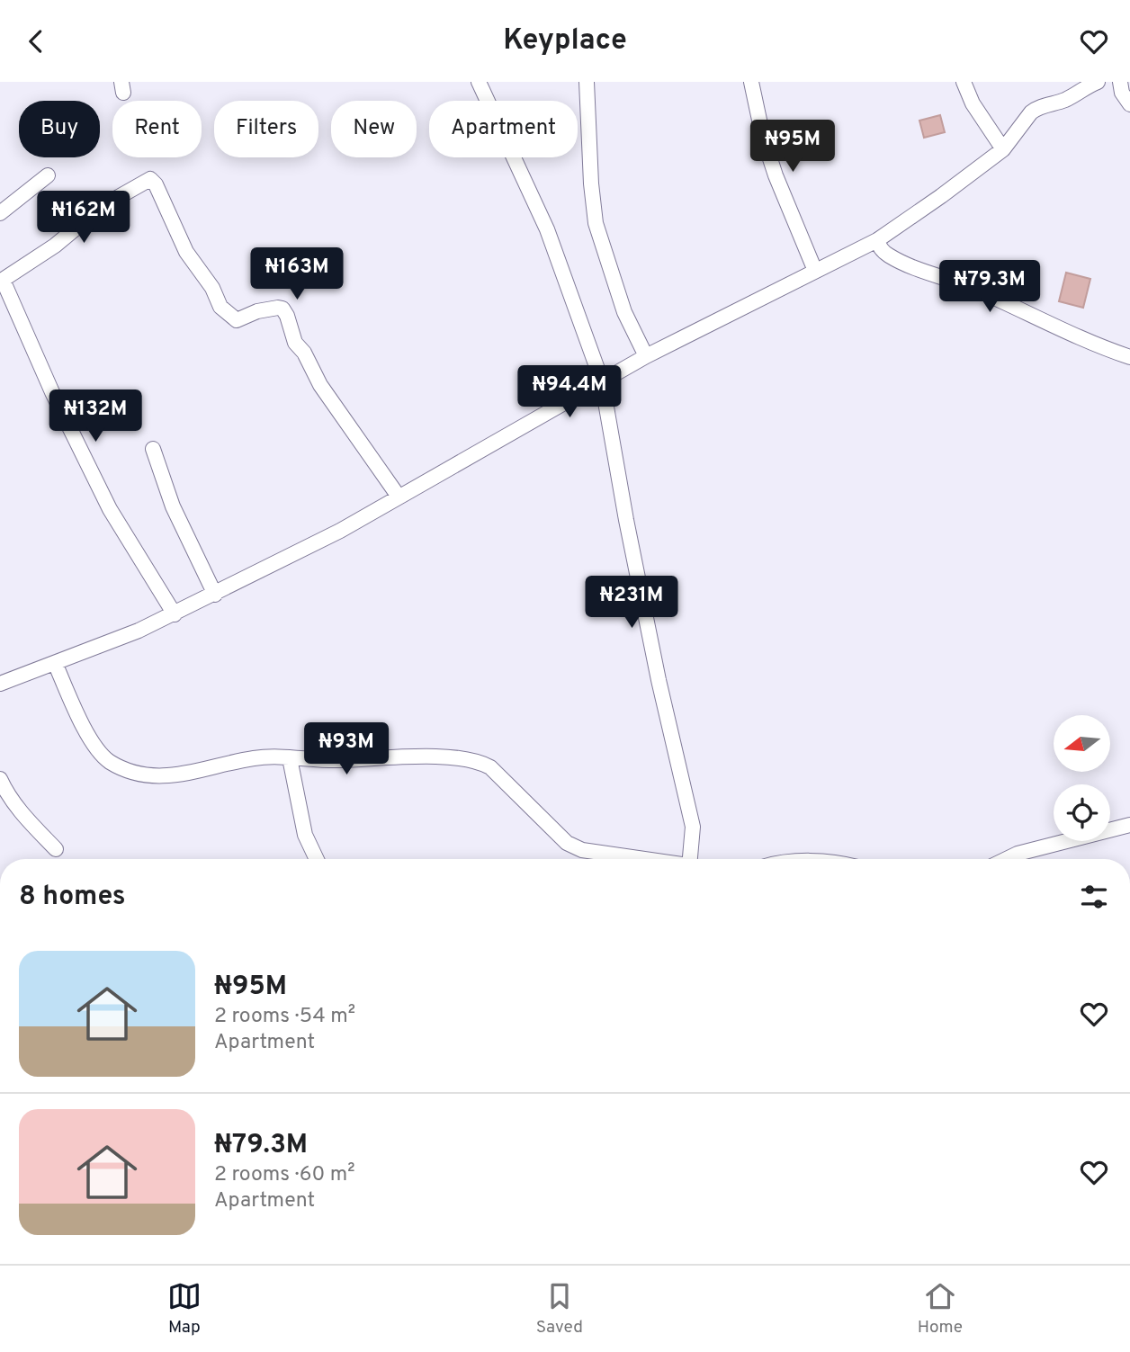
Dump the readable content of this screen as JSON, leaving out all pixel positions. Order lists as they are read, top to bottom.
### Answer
{
  "north": "left",
  "page": {
    "header": "Keyplace",
    "chip": [
      "Buy",
      "Rent",
      "Filters",
      "New",
      "Apartment"
    ],
    "price": [
      "₦95M",
      "₦162M",
      "₦163M",
      "₦79.3M",
      "₦94.4M",
      "₦132M",
      "₦231M",
      "₦93M"
    ],
    "heading": "8 homes",
    "list": [
      {
        "name": "₦95M",
        "note": "2 rooms · 54 m² · Apartment"
      },
      {
        "name": "₦79.3M",
        "note": "2 rooms · 60 m² · Apartment"
      }
    ],
    "tabs": ["Map", "Saved", "Home"]
  }
}
